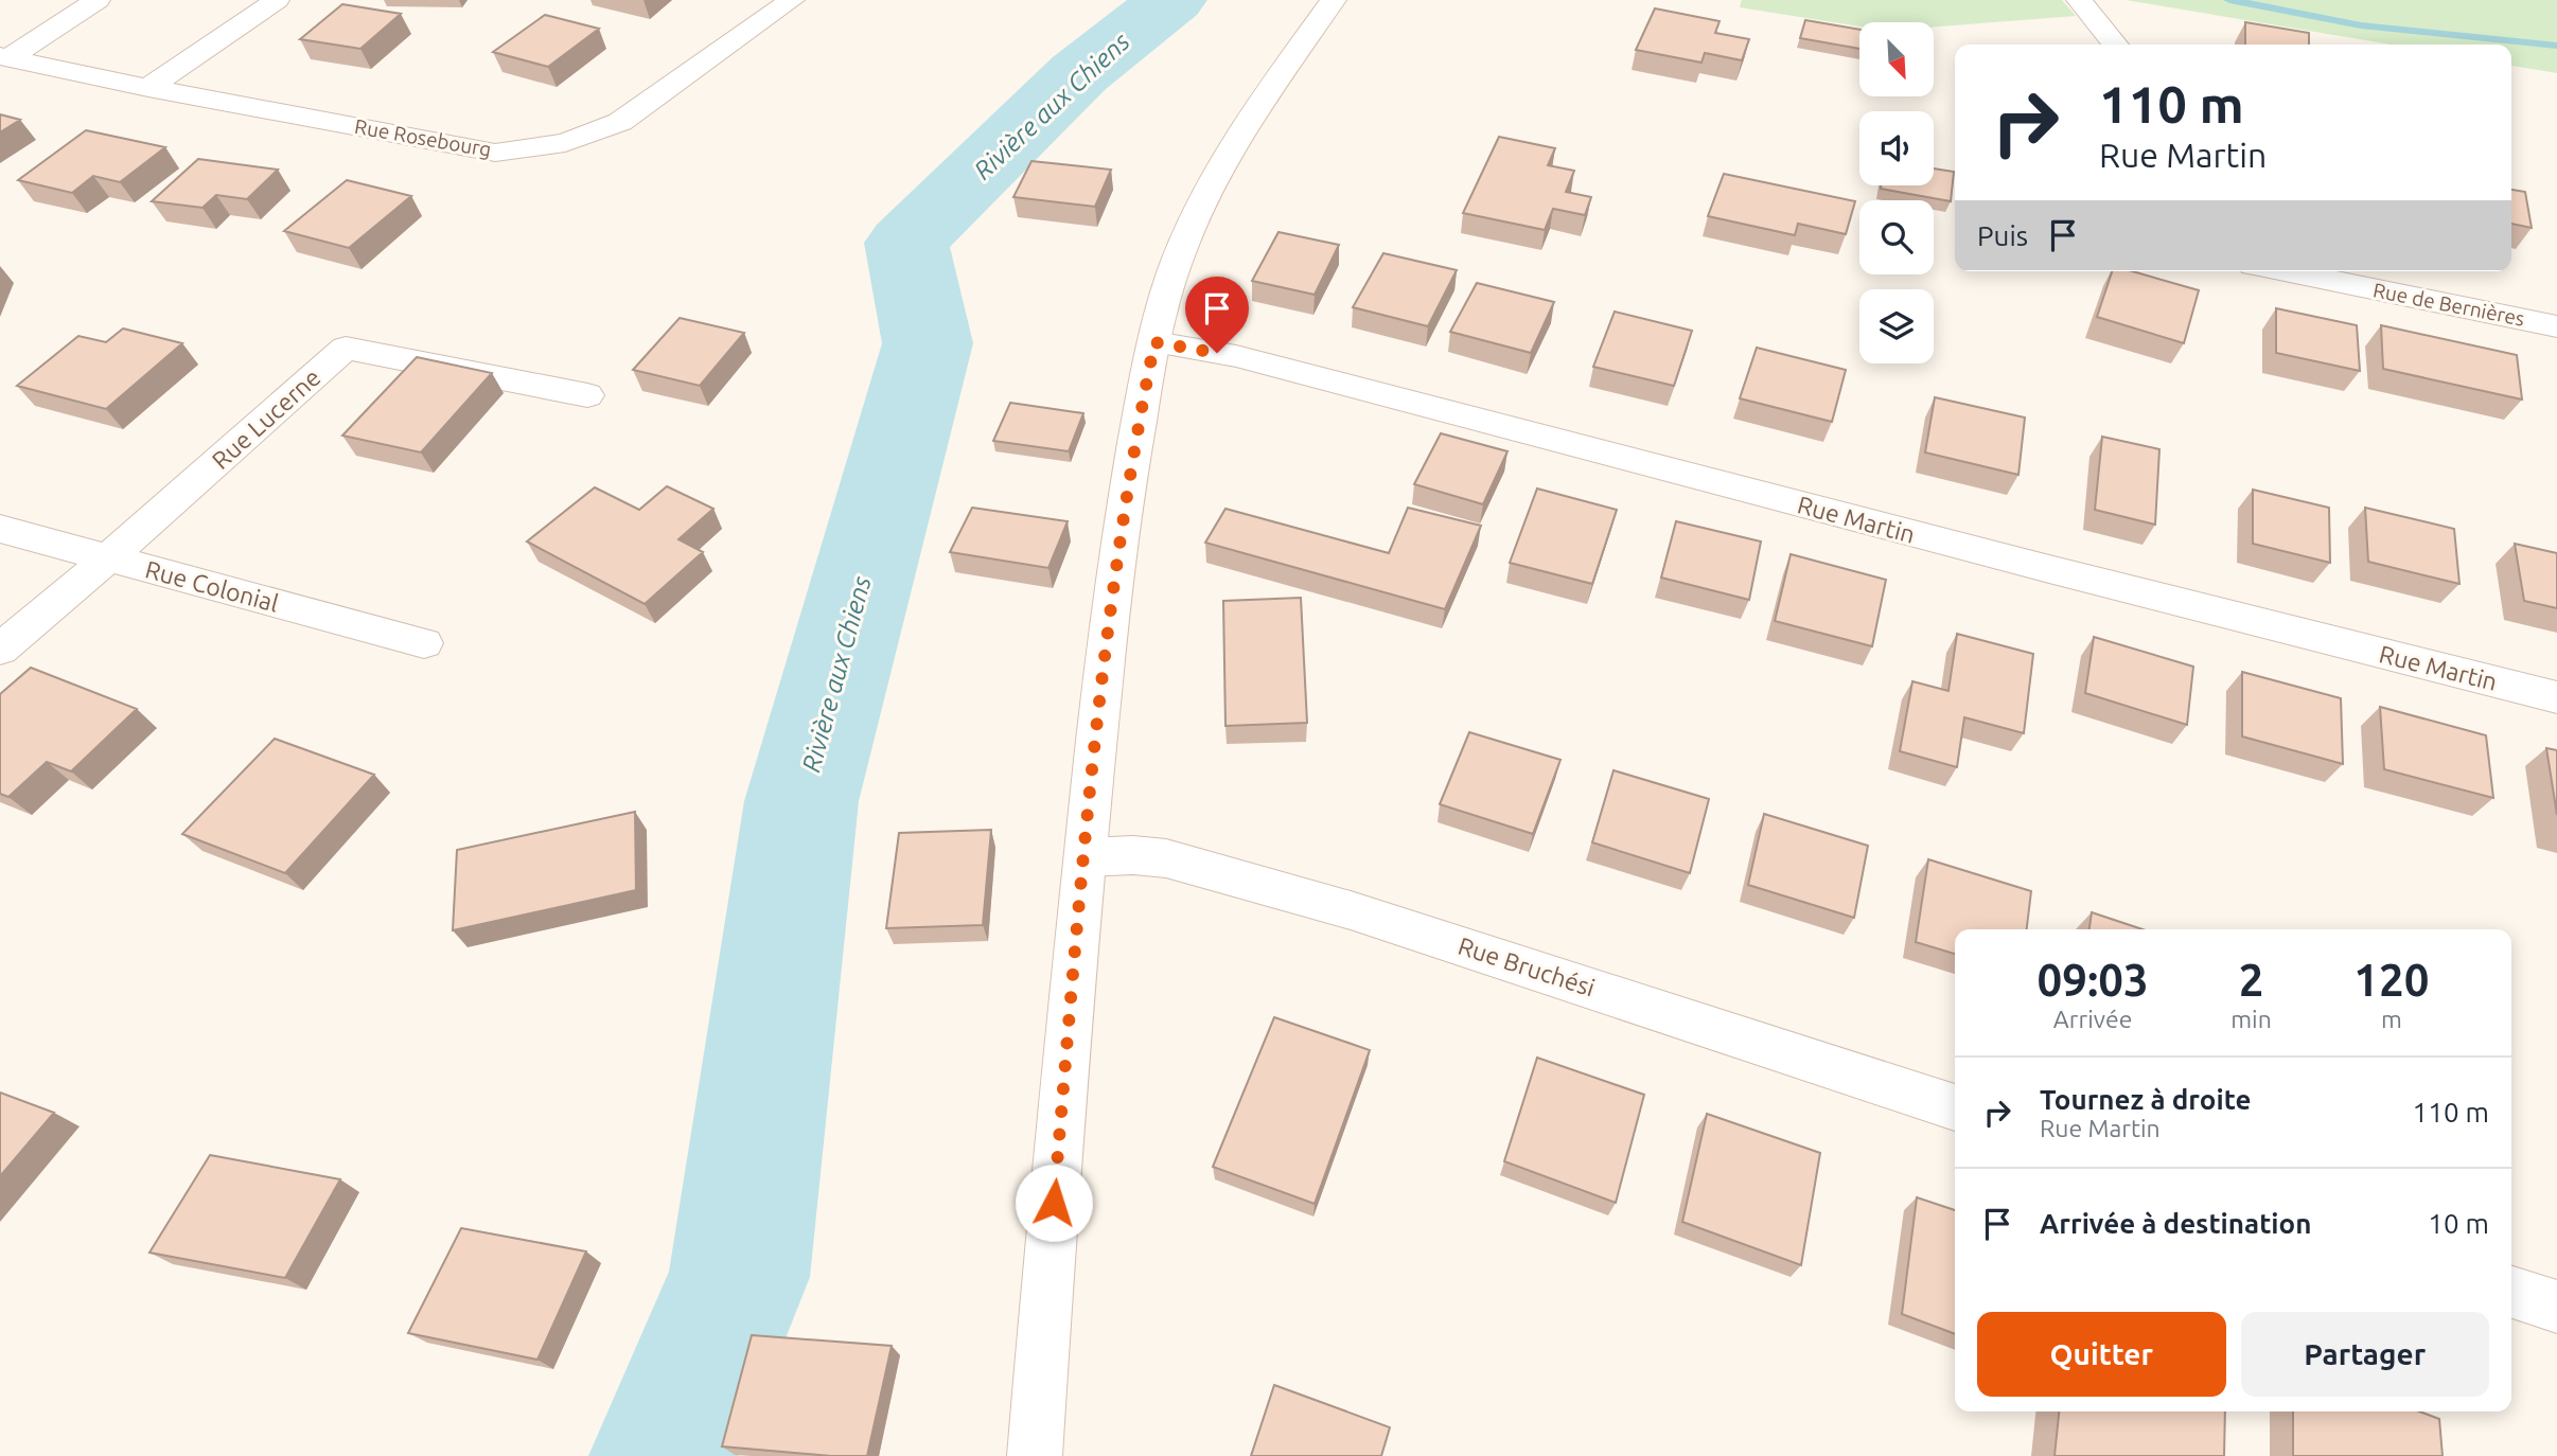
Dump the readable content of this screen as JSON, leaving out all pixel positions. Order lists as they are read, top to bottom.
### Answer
{
  "streets": {
    "street": [
      "Rue Rosebourg",
      "Rue de Bernières",
      "Rue Lucerne",
      "Rue Martin",
      "Rue Colonial",
      "Rue Bruchési"
    ]
  },
  "crossings": [
    ["Rue Lucerne", "Rue Colonial"]
  ],
  "water": ["Rivière aux Chiens"],
  "north": "bottom right",
  "page": {
    "turn": ["110 m", "Rue Martin"],
    "then": "Puis",
    "eta": [
      "09:03",
      "Arrivée",
      "2",
      "min",
      "120",
      "m"
    ],
    "list": [
      {
        "name": "Tournez à droite",
        "note": "Rue Martin",
        "value": "110 m"
      },
      {
        "name": "Arrivée à destination",
        "value": "10 m"
      }
    ],
    "buttons": ["Quitter", "Partager"]
  }
}
